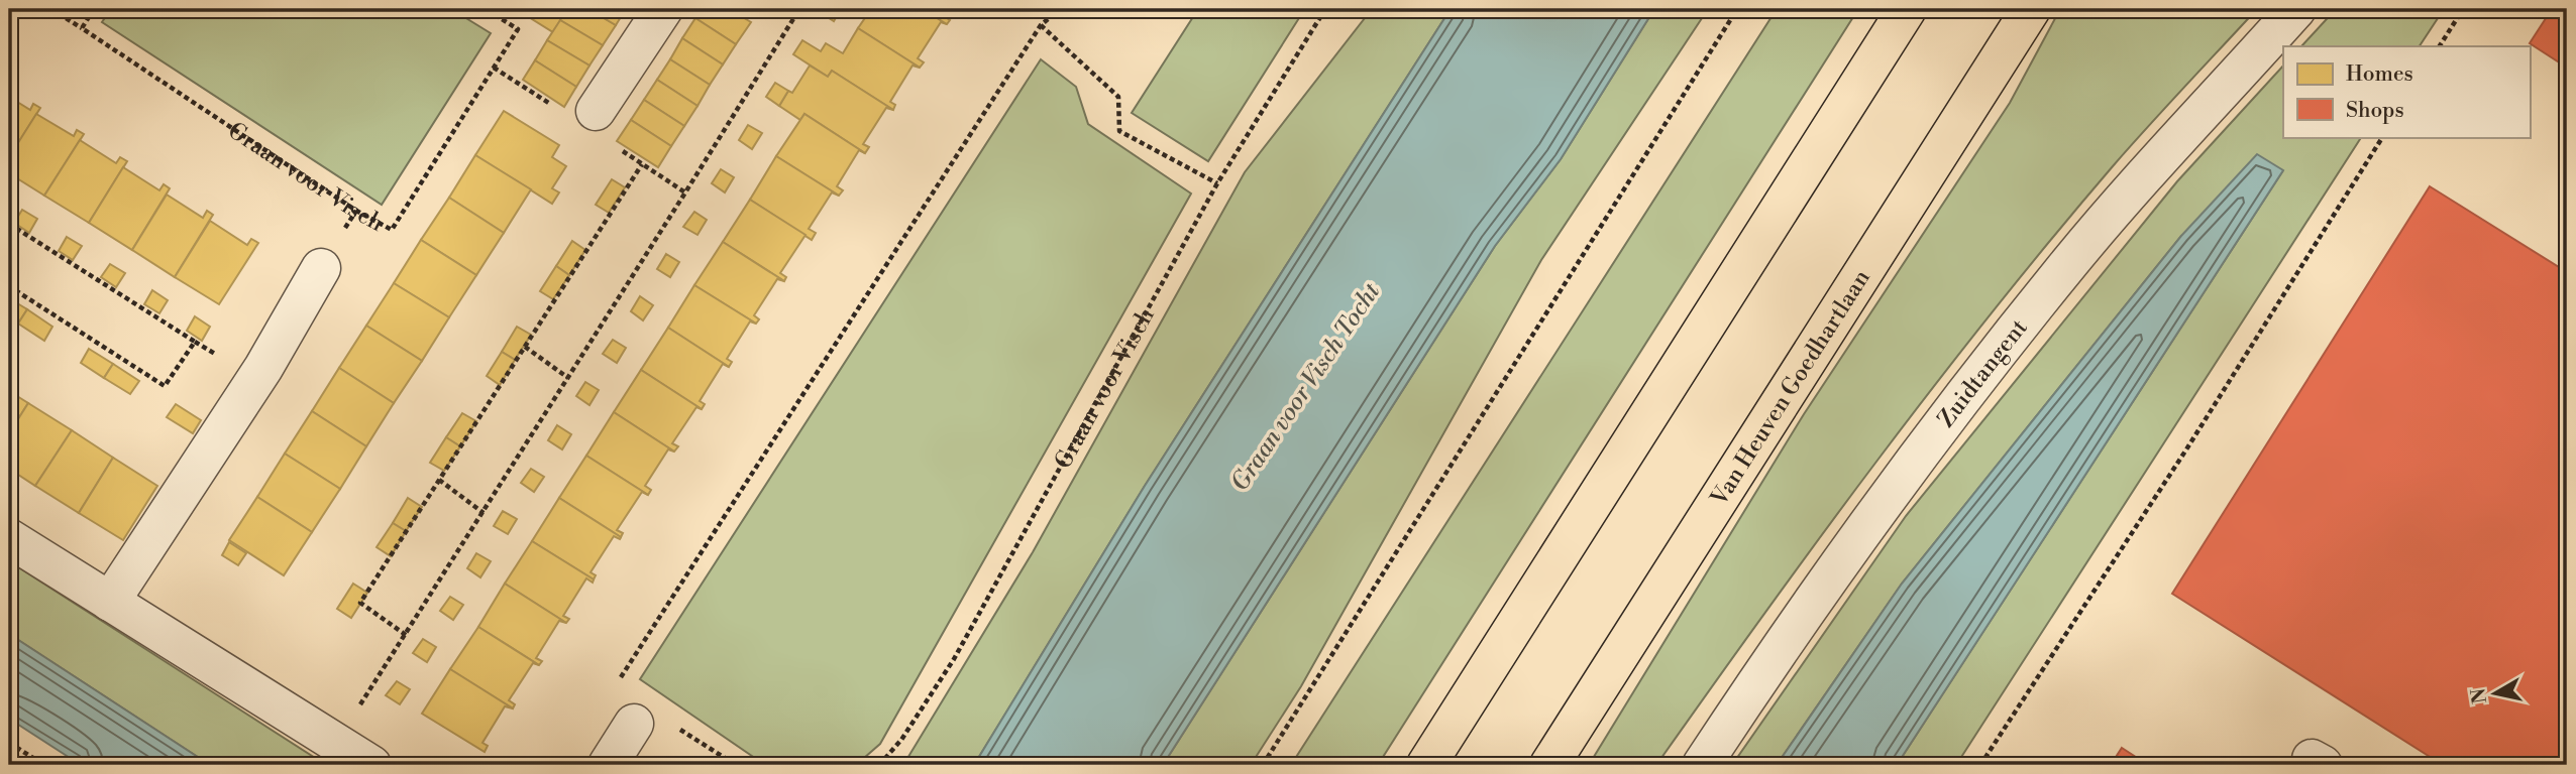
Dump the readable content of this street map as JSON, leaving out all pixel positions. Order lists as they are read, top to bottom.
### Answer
{
  "streets": {
    "main road": ["Van Heuven Goedhartlaan"],
    "street": ["Zuidtangent"],
    "path": ["Graan voor Visch"]
  },
  "water": ["Graan voor Visch Tocht"],
  "legend": ["Homes", "Shops"],
  "north": "left"
}
